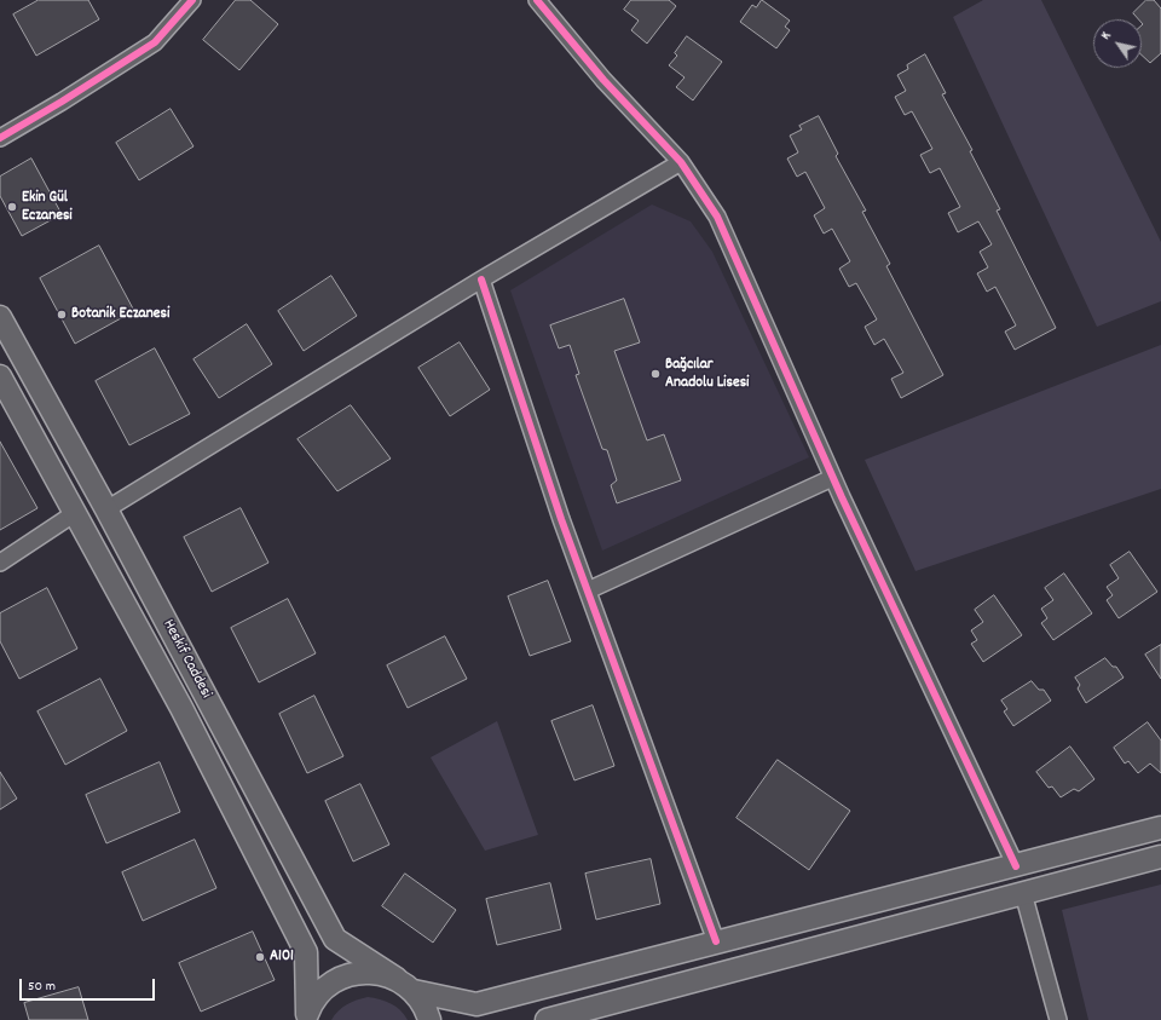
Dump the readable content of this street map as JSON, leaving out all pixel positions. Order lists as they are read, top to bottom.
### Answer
{
  "streets": {
    "main road": ["Heskif Caddesi"]
  },
  "places": [
    "Ekin Gül Eczanesi",
    "Botanik Eczanesi",
    "Bağcılar Anadolu Lisesi",
    "A101"
  ],
  "scale_bar": "50 m",
  "north": "top left"
}
